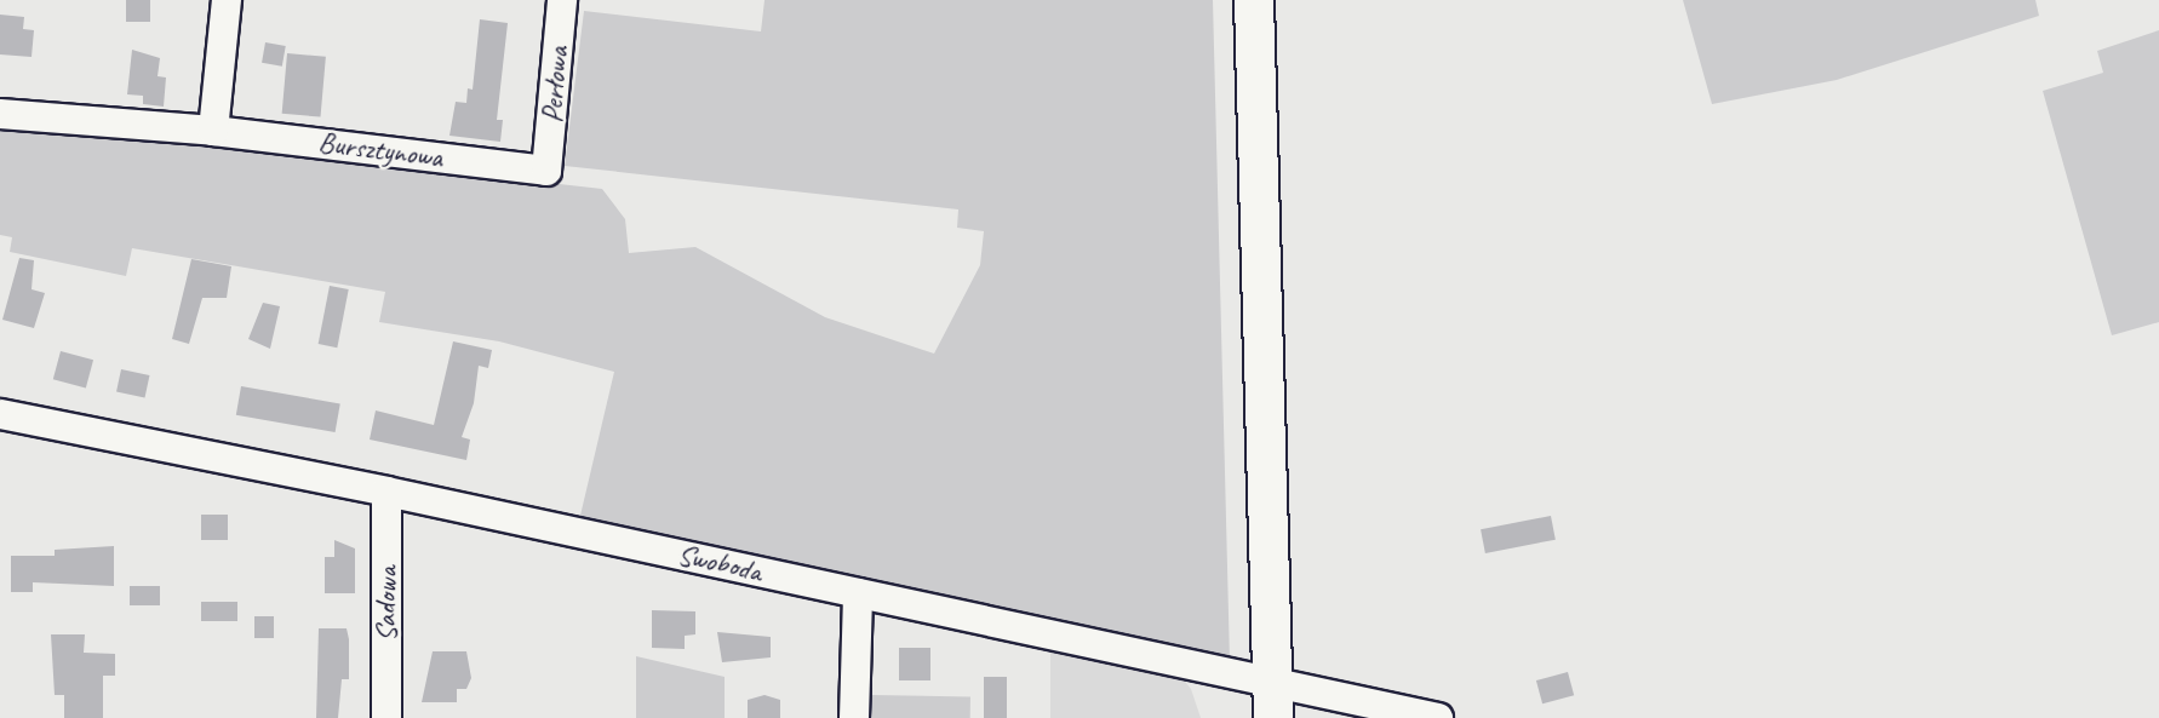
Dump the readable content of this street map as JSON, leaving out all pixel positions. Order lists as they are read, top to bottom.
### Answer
{
  "streets": {
    "street": [
      "Perłowa",
      "Bursztynowa",
      "Swoboda",
      "Sadowa"
    ]
  },
  "crossings": [
    ["Perłowa", "Bursztynowa"],
    ["Swoboda", "Sadowa"]
  ]
}
